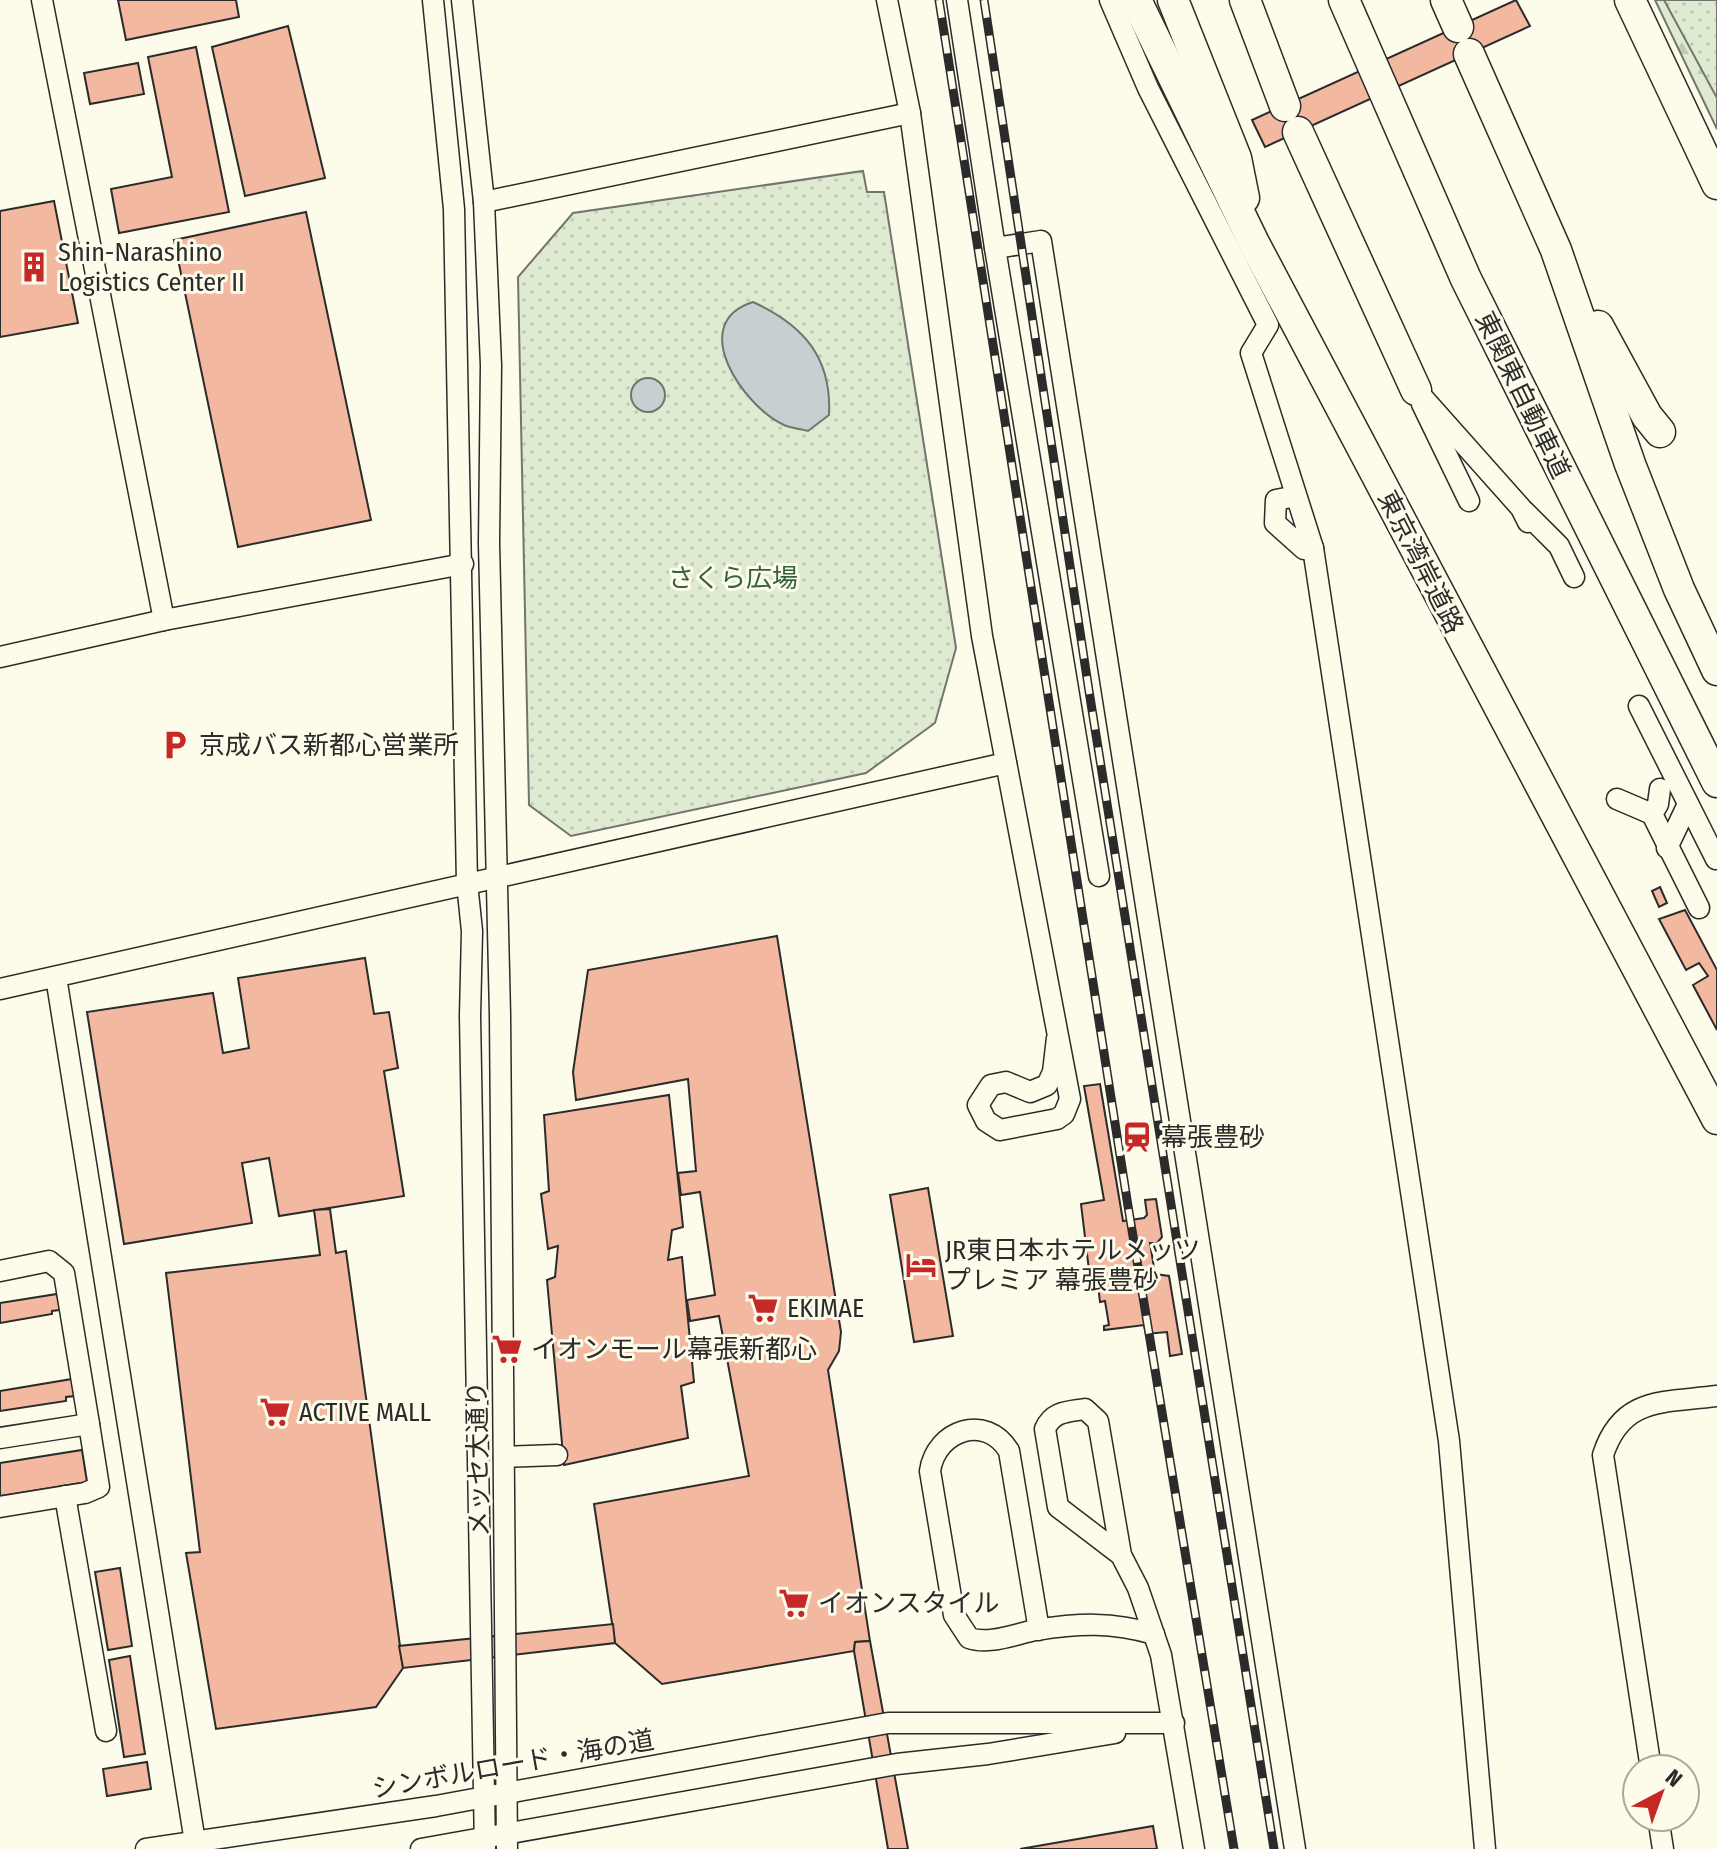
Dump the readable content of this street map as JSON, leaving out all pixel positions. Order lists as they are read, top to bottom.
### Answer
{
  "streets": {
    "highway": ["東関東自動車道", "東京湾岸道路"],
    "street": ["メッセ大通り", "シンボルロード・海の道"]
  },
  "crossings": [
    ["メッセ大通り", "シンボルロード・海の道"]
  ],
  "parks": ["さくら広場"],
  "places": {
    "building": ["Shin-Narashino Logistics Center II"],
    "parking": ["京成バス新都心営業所"],
    "station": ["幕張豊砂"],
    "hotel": ["JR東日本ホテルメッツ プレミア 幕張豊砂"],
    "supermarket": [
      "EKIMAE",
      "イオンモール幕張新都心",
      "ACTIVE MALL",
      "イオンスタイル"
    ]
  },
  "north": "top right"
}
